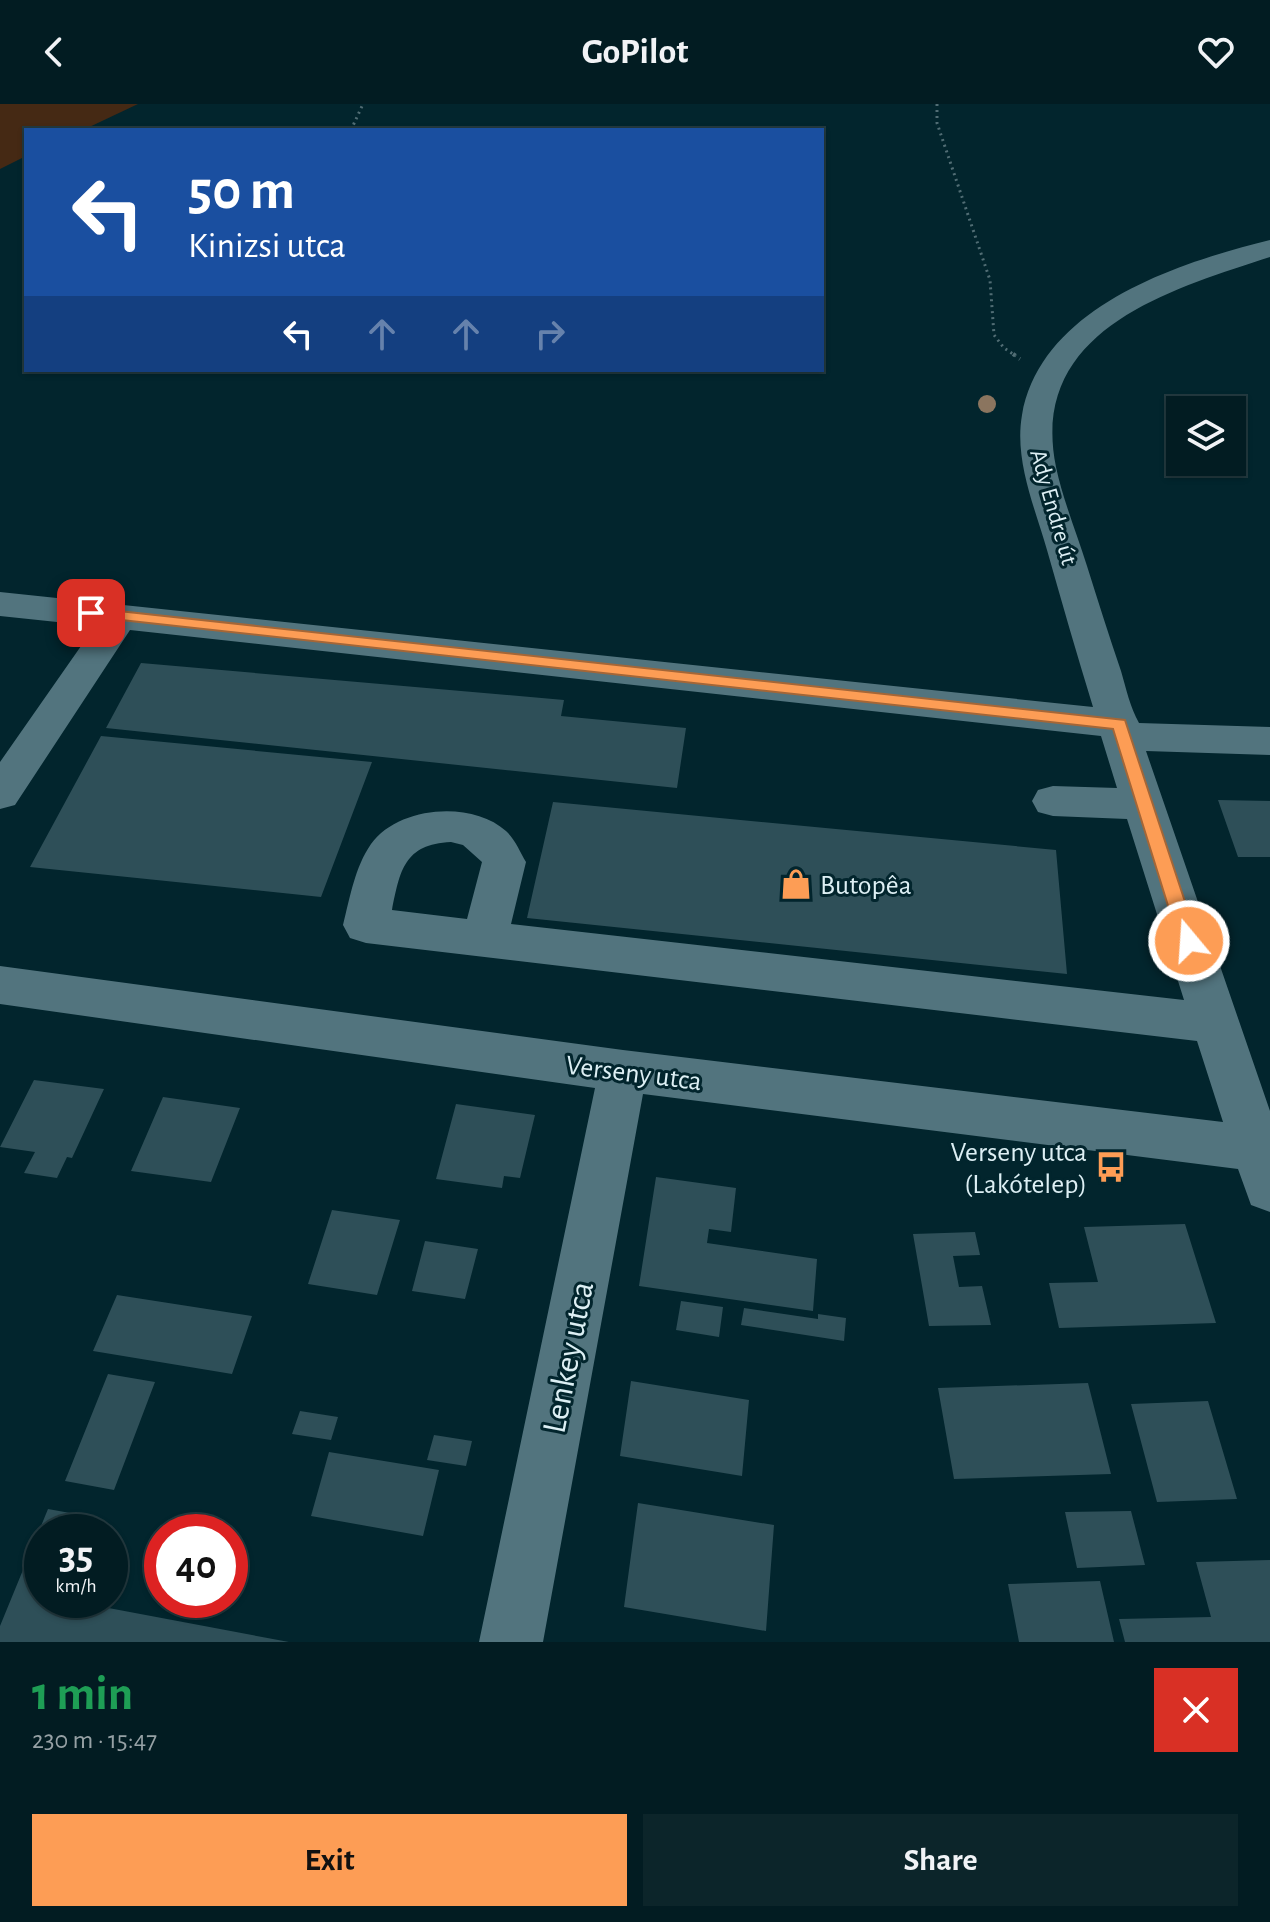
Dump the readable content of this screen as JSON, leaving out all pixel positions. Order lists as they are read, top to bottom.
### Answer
{
  "streets": {
    "street": ["Ady Endre út", "Verseny utca", "Lenkey utca"]
  },
  "crossings": [
    ["Ady Endre út", "Verseny utca"],
    ["Verseny utca", "Lenkey utca"]
  ],
  "places": {
    "shop": ["Butopêa"],
    "bus stop": ["Verseny utca (Lakótelep)"]
  },
  "page": {
    "header": "GoPilot",
    "turn": ["50 m", "Kinizsi utca"],
    "speed": "35 km/h",
    "limit": "40",
    "heading": ["1 min", "230 m · 15:47"],
    "buttons": ["Exit", "Share"]
  }
}
